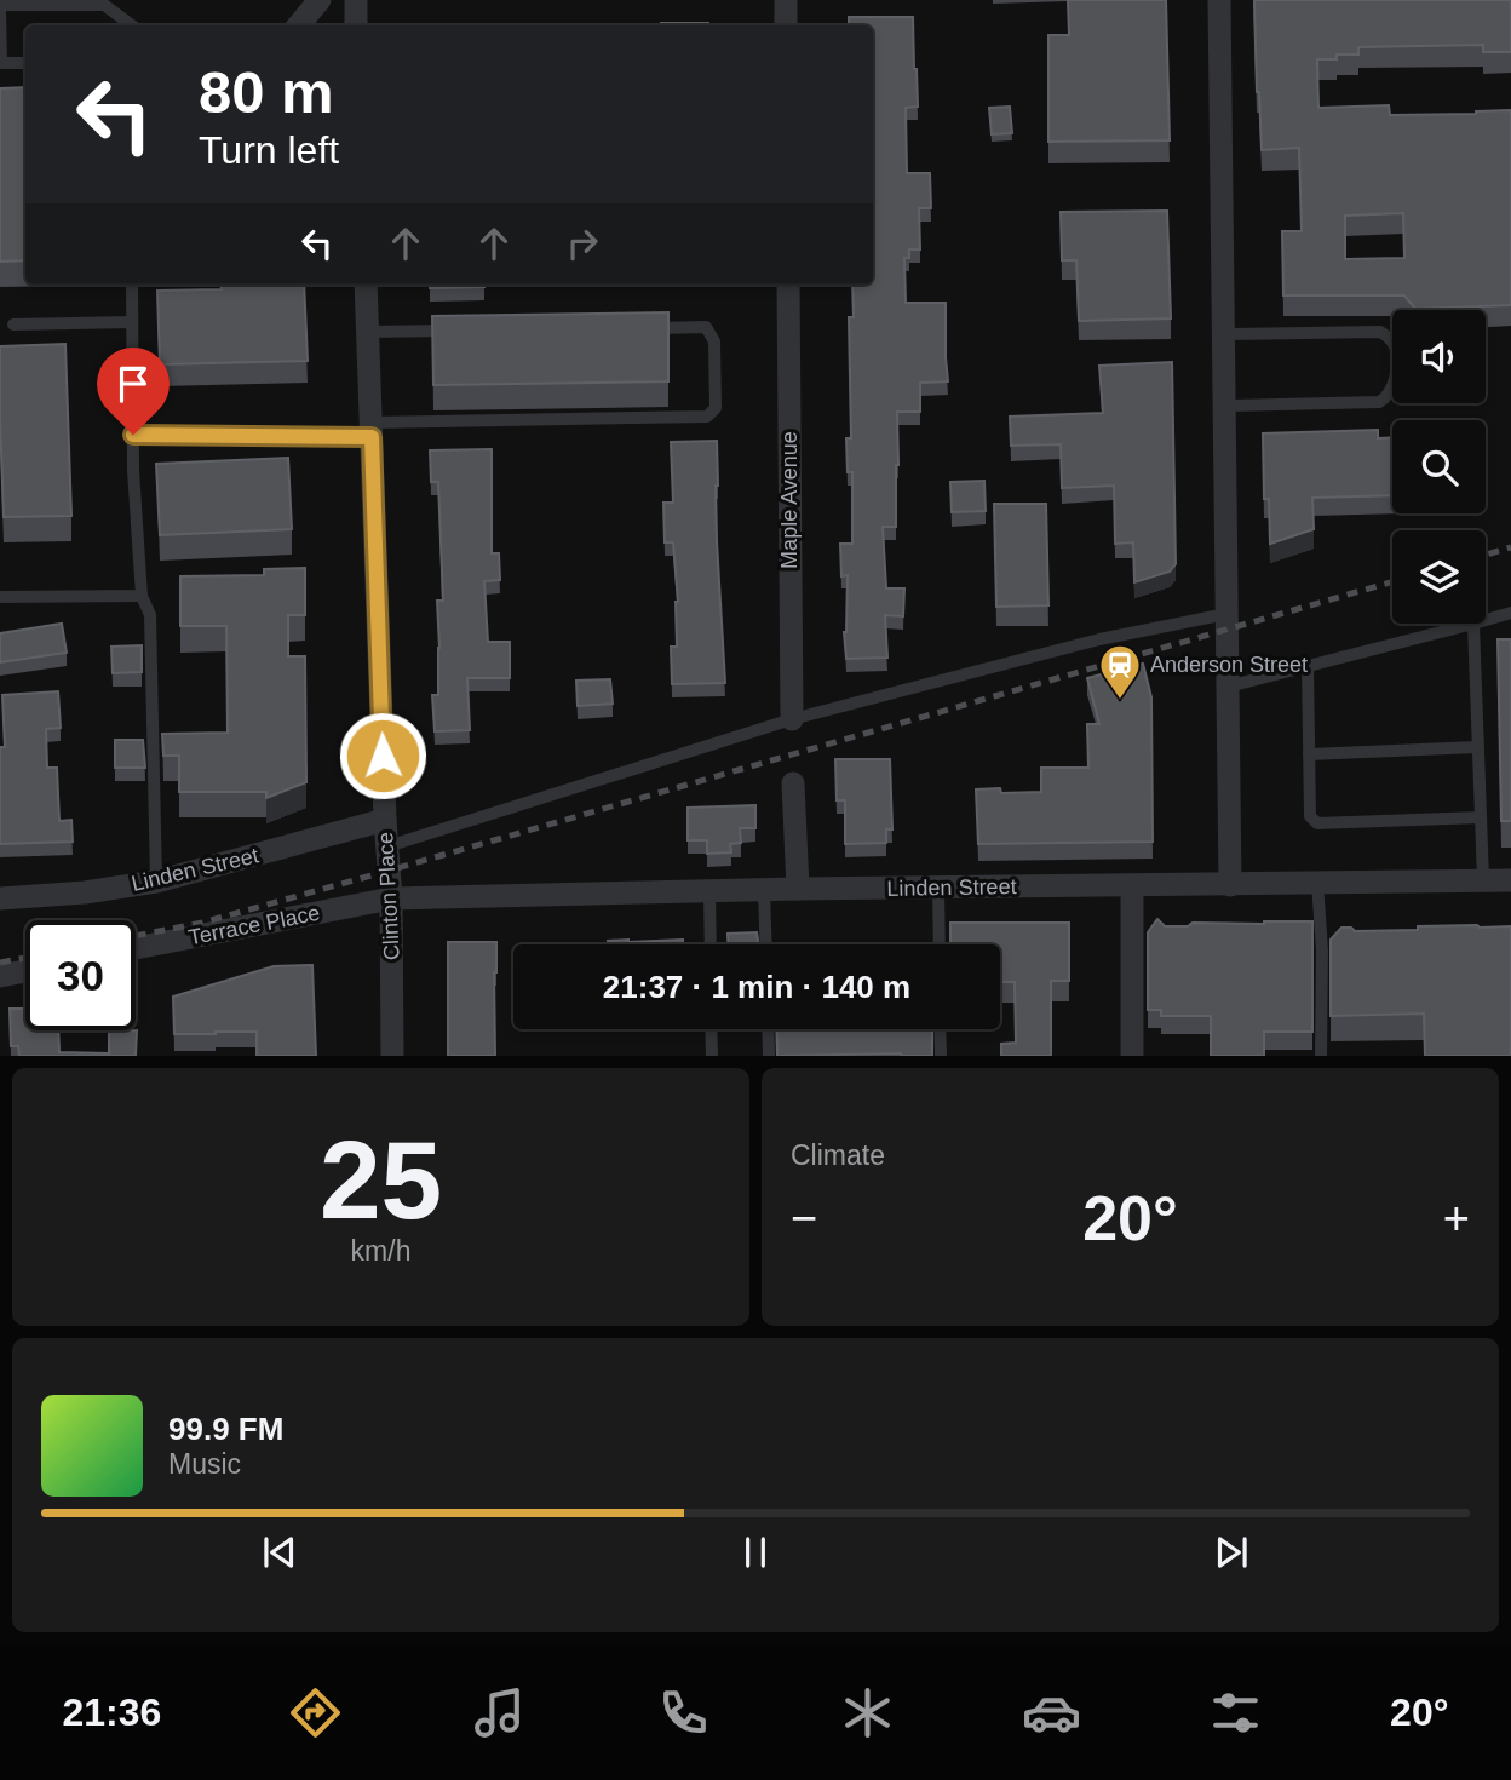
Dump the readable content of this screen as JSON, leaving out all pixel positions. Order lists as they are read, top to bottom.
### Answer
{
  "streets": {
    "street": [
      "Maple Avenue",
      "Linden Street",
      "Clinton Place",
      "Terrace Place"
    ]
  },
  "crossings": [
    ["Linden Street", "Clinton Place"],
    ["Linden Street", "Terrace Place"],
    ["Clinton Place", "Terrace Place"]
  ],
  "places": {
    "station": ["Anderson Street"]
  },
  "page": {
    "turn": ["80 m", "Turn left"],
    "limit": "30",
    "trip": "21:37 · 1 min · 140 m",
    "tile": [
      ["25", "km/h"],
      "Climate"
    ],
    "heat": ["−", "20°", "+"],
    "song": ["99.9 FM", "Music"],
    "tabs": ["21:36", "20°"]
  }
}
